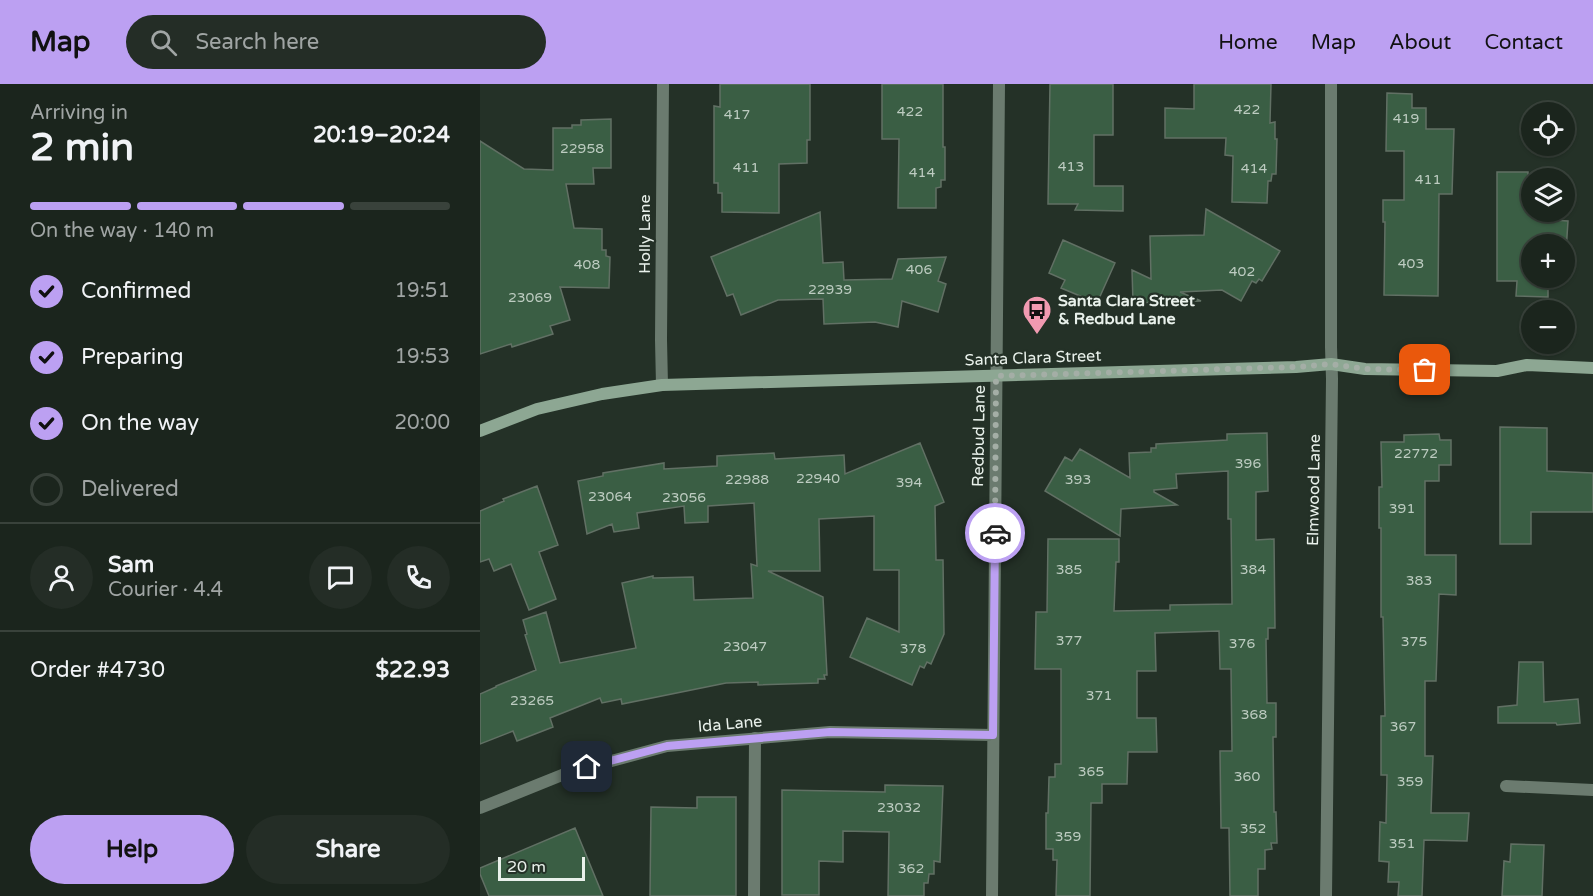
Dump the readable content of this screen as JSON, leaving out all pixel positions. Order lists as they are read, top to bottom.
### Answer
{
  "streets": {
    "main road": ["Santa Clara Street"],
    "street": [
      "Holly Lane",
      "Redbud Lane",
      "Elmwood Lane",
      "Ida Lane"
    ]
  },
  "crossings": [
    ["Holly Lane", "Santa Clara Street"],
    ["Santa Clara Street", "Redbud Lane"],
    ["Santa Clara Street", "Elmwood Lane"],
    ["Redbud Lane", "Ida Lane"]
  ],
  "places": {
    "bus stop": ["Santa Clara Street & Redbud Lane"]
  },
  "house_numbers": [
    "422",
    "422",
    "417",
    "419",
    "22958",
    "413",
    "411",
    "414",
    "414",
    "411",
    "403",
    "408",
    "406",
    "402",
    "22939",
    "23069",
    "22772",
    "396",
    "22940",
    "22988",
    "393",
    "394",
    "23064",
    "23056",
    "391",
    "385",
    "384",
    "383",
    "377",
    "375",
    "376",
    "23047",
    "378",
    "371",
    "23265",
    "368",
    "367",
    "365",
    "360",
    "359",
    "23032",
    "352",
    "359",
    "351",
    "362"
  ],
  "scale_bar": "20 m",
  "page": {
    "header": "Map",
    "search": "Search here",
    "nav": [
      "Home",
      "Map",
      "About",
      "Contact"
    ],
    "heading": ["2 min", "Arriving in", "20:19–20:24"],
    "panel": [
      "Sam",
      "Courier · 4.4",
      "Order #4730",
      "$22.93"
    ],
    "map_buttons": ["+", "−"],
    "bar": "On the way · 140 m",
    "list": [
      ["Confirmed", "19:51"],
      ["Preparing", "19:53"],
      ["On the way", "20:00"],
      "Delivered"
    ],
    "buttons": ["Help", "Share"],
    "scale": "20 m"
  }
}
